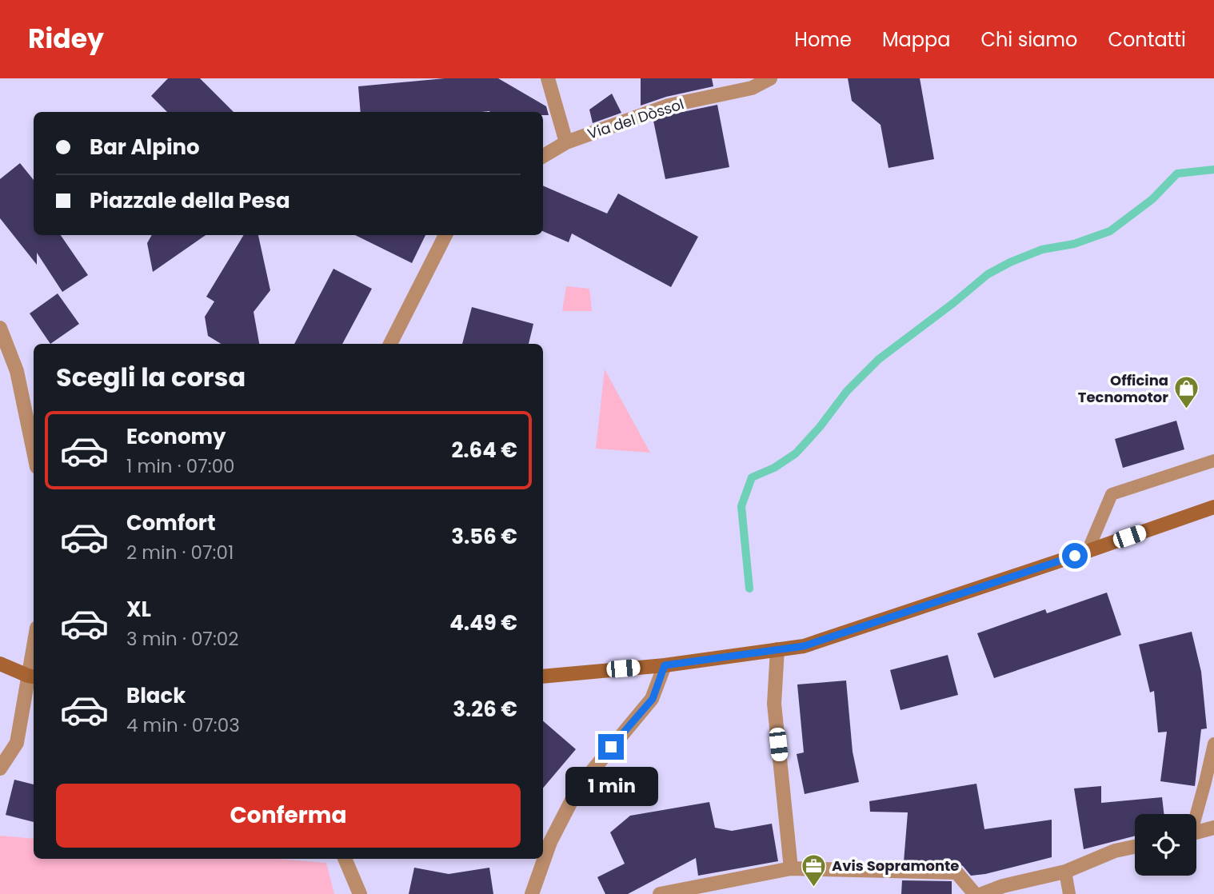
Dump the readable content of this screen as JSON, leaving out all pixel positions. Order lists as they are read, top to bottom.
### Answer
{
  "streets": {
    "street": ["Via del Dòssol"]
  },
  "places": {
    "shop": ["Officina Tecnomotor"],
    "office": ["Avis Sopramonte"]
  },
  "page": {
    "header": "Ridey",
    "nav": [
      "Home",
      "Mappa",
      "Chi siamo",
      "Contatti"
    ],
    "banner": ["Bar Alpino", "Piazzale della Pesa"],
    "heading": "Scegli la corsa",
    "list": [
      {
        "name": "Economy",
        "note": "1 min · 07:00",
        "value": "2.64 €"
      },
      {
        "name": "Comfort",
        "note": "2 min · 07:01",
        "value": "3.56 €"
      },
      {
        "name": "XL",
        "note": "3 min · 07:02",
        "value": "4.49 €"
      },
      {
        "name": "Black",
        "note": "4 min · 07:03",
        "value": "3.26 €"
      }
    ],
    "bubble": "1 min",
    "buttons": "Conferma"
  }
}
